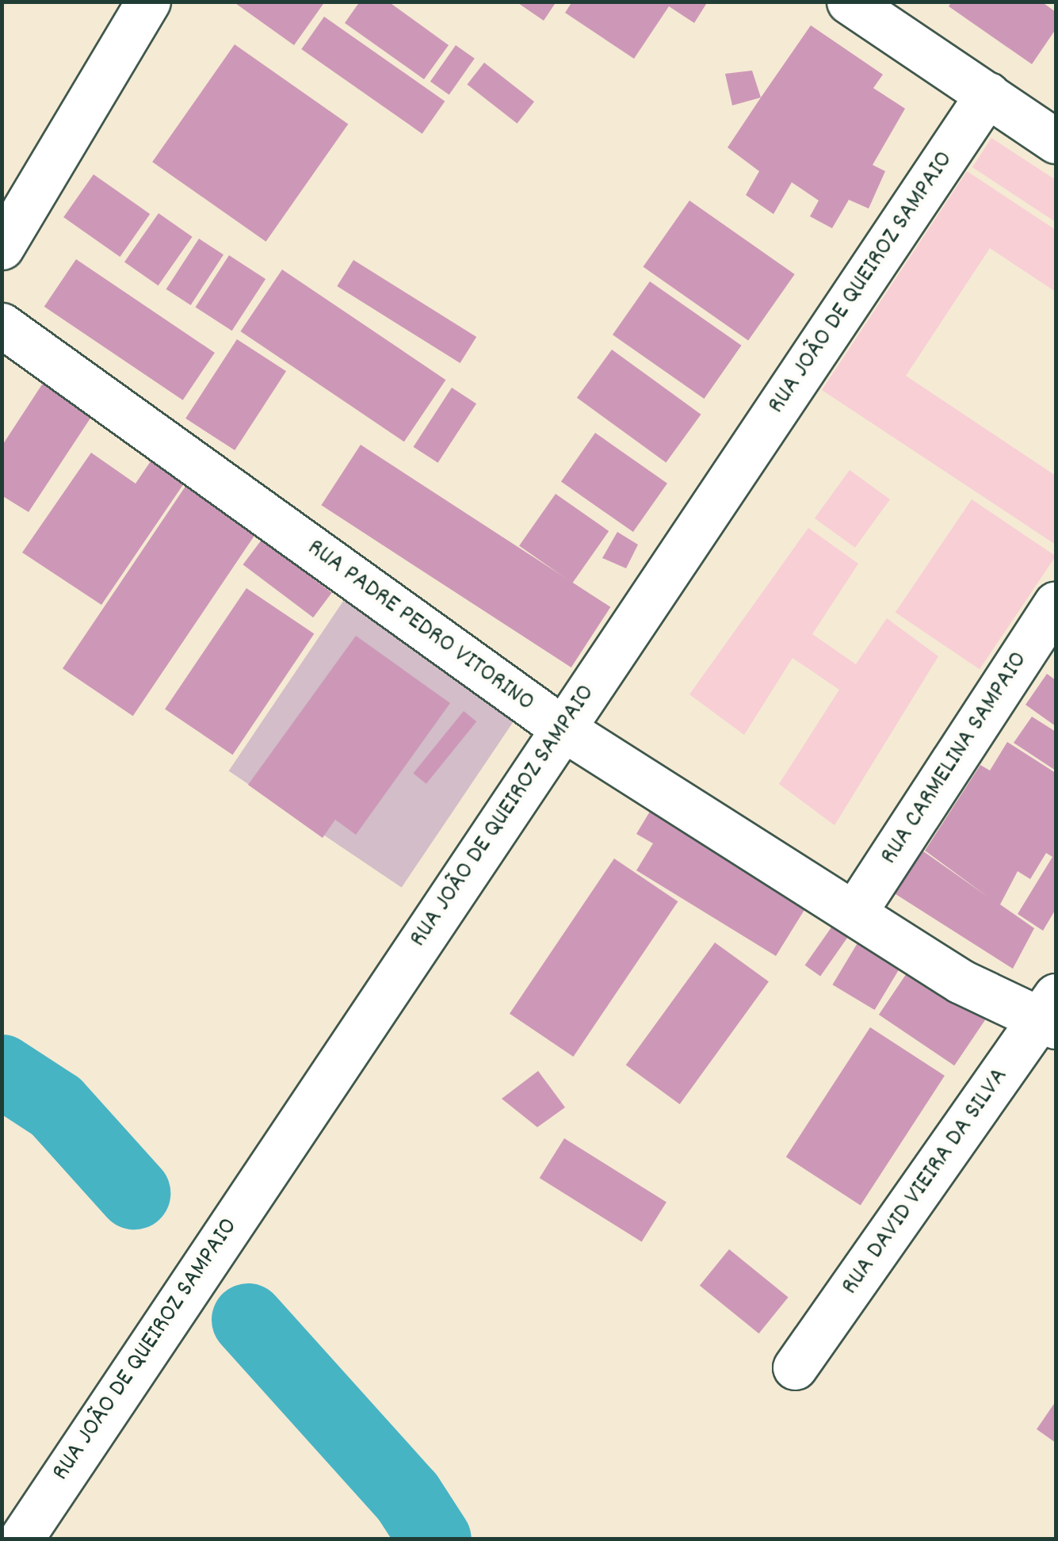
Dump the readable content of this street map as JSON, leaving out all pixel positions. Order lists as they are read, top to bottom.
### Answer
{
  "streets": {
    "street": [
      "RUA JOÃO DE QUEIROZ SAMPAIO",
      "RUA PADRE PEDRO VITORINO",
      "RUA CARMELINA SAMPAIO",
      "RUA DAVID VIEIRA DA SILVA"
    ]
  },
  "crossings": [
    ["RUA JOÃO DE QUEIROZ SAMPAIO", "RUA PADRE PEDRO VITORINO"],
    ["RUA PADRE PEDRO VITORINO", "RUA CARMELINA SAMPAIO"],
    ["RUA PADRE PEDRO VITORINO", "RUA DAVID VIEIRA DA SILVA"]
  ]
}
